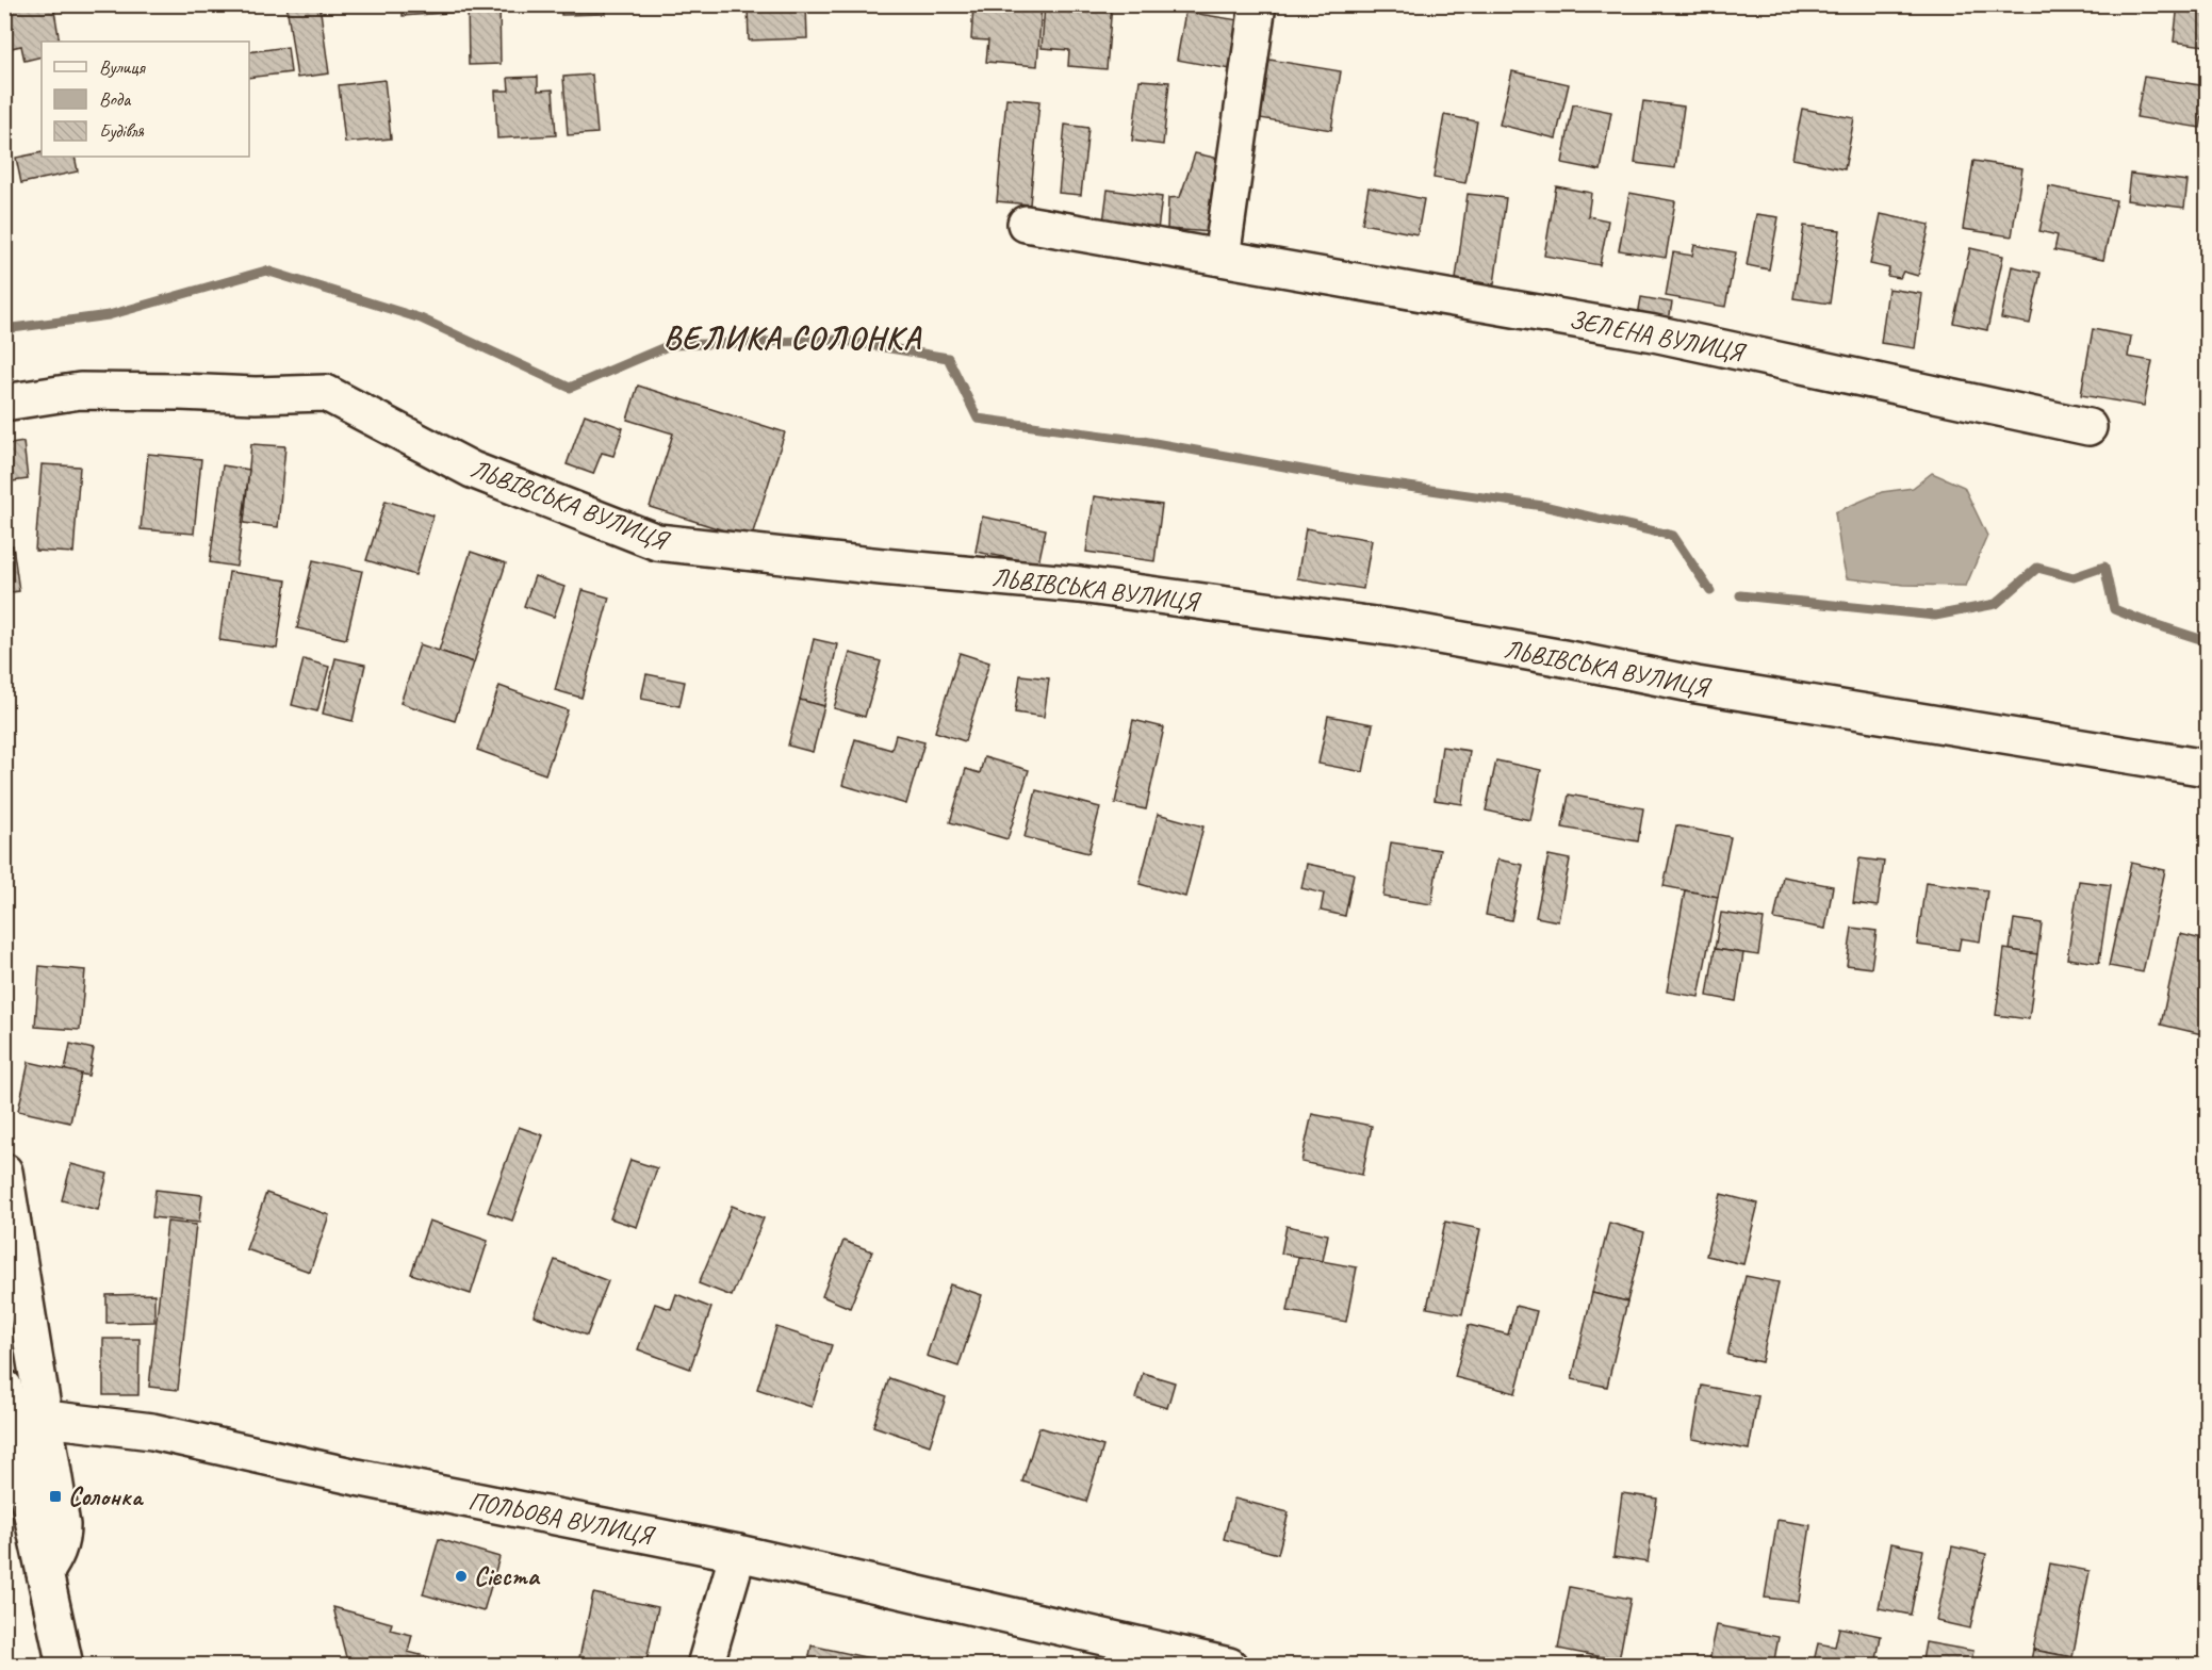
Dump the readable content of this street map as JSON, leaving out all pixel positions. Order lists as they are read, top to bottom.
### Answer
{
  "streets": {
    "main road": ["ЗЕЛЕНА ВУЛИЦЯ", "ЛЬВІВСЬКА ВУЛИЦЯ", "ПОЛЬОВА ВУЛИЦЯ"]
  },
  "districts": ["ВЕЛИКА СОЛОНКА"],
  "places": {
    "transit": ["Солонка"],
    "other": ["Сієста"]
  },
  "legend": ["Вулиця", "Вода", "Будівля"]
}
